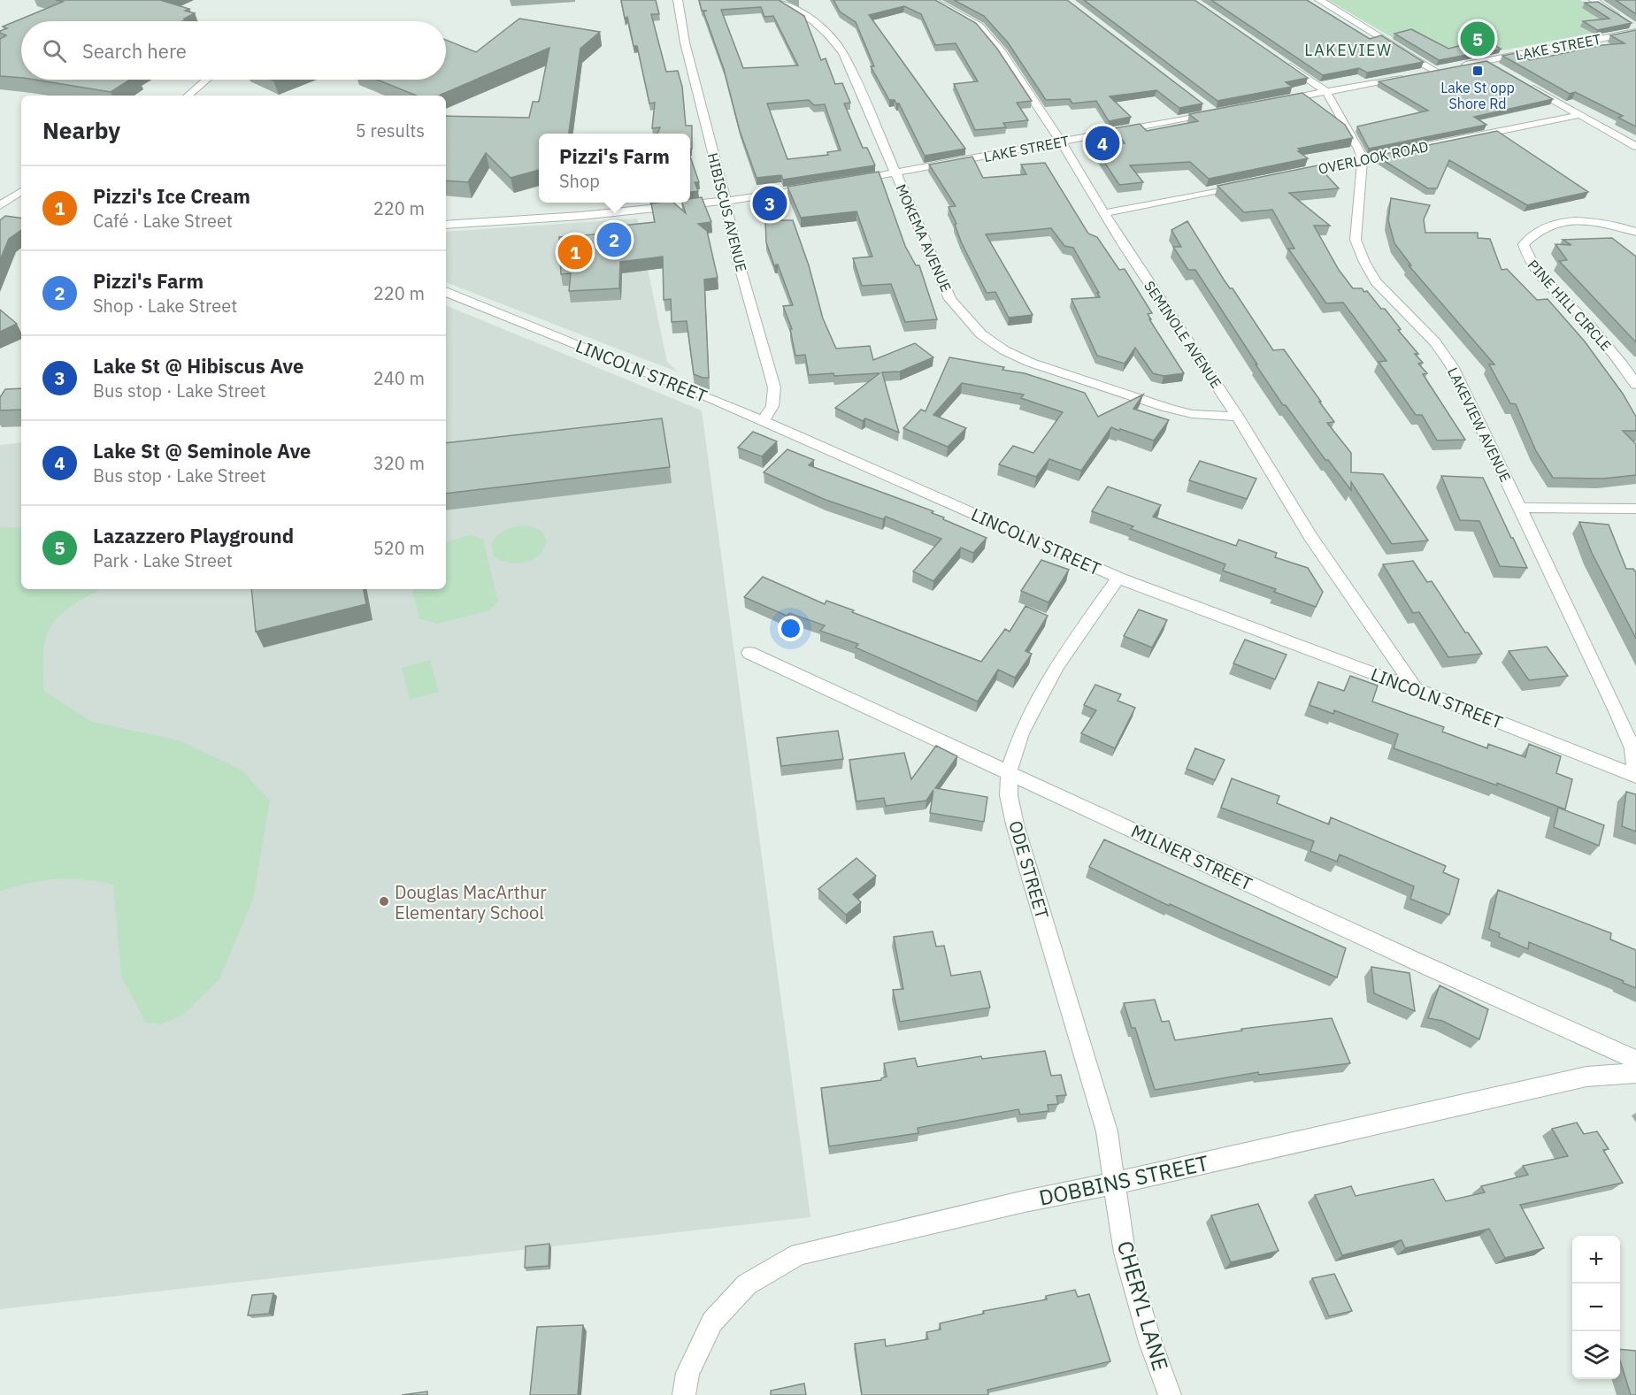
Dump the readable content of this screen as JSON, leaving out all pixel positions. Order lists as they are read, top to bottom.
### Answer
{
  "streets": {
    "street": [
      "LAKE STREET",
      "OVERLOOK ROAD",
      "HIBISCUS AVENUE",
      "MOKEMA AVENUE",
      "PINE HILL CIRCLE",
      "SEMINOLE AVENUE",
      "LINCOLN STREET",
      "LAKEVIEW AVENUE",
      "MILNER STREET",
      "ODE STREET",
      "DOBBINS STREET",
      "CHERYL LANE"
    ]
  },
  "crossings": [
    ["LAKE STREET", "MOKEMA AVENUE"],
    ["LAKE STREET", "SEMINOLE AVENUE"],
    ["OVERLOOK ROAD", "LAKEVIEW AVENUE"],
    ["HIBISCUS AVENUE", "LINCOLN STREET"],
    ["MOKEMA AVENUE", "SEMINOLE AVENUE"],
    ["SEMINOLE AVENUE", "LINCOLN STREET"],
    ["LINCOLN STREET", "LAKEVIEW AVENUE"],
    ["LINCOLN STREET", "ODE STREET"],
    ["MILNER STREET", "ODE STREET"],
    ["ODE STREET", "DOBBINS STREET"],
    ["ODE STREET", "CHERYL LANE"],
    ["DOBBINS STREET", "CHERYL LANE"]
  ],
  "districts": ["LAKEVIEW"],
  "places": {
    "transit": ["Lake St opp Shore Rd"],
    "other": ["Douglas MacArthur Elementary School"]
  },
  "page": {
    "pins": [
      "5",
      "4",
      "3",
      "2",
      "1"
    ],
    "search": "Search here",
    "heading": ["Nearby", "5 results"],
    "popup": ["Pizzi's Farm", "Shop"],
    "list": [
      {
        "mark": "1",
        "name": "Pizzi's Ice Cream",
        "note": "Café · Lake Street",
        "value": "220 m"
      },
      {
        "mark": "2",
        "name": "Pizzi's Farm",
        "note": "Shop · Lake Street",
        "value": "220 m"
      },
      {
        "mark": "3",
        "name": "Lake St @ Hibiscus Ave",
        "note": "Bus stop · Lake Street",
        "value": "240 m"
      },
      {
        "mark": "4",
        "name": "Lake St @ Seminole Ave",
        "note": "Bus stop · Lake Street",
        "value": "320 m"
      },
      {
        "mark": "5",
        "name": "Lazazzero Playground",
        "note": "Park · Lake Street",
        "value": "520 m"
      }
    ],
    "map_buttons": ["+", "−"]
  }
}
